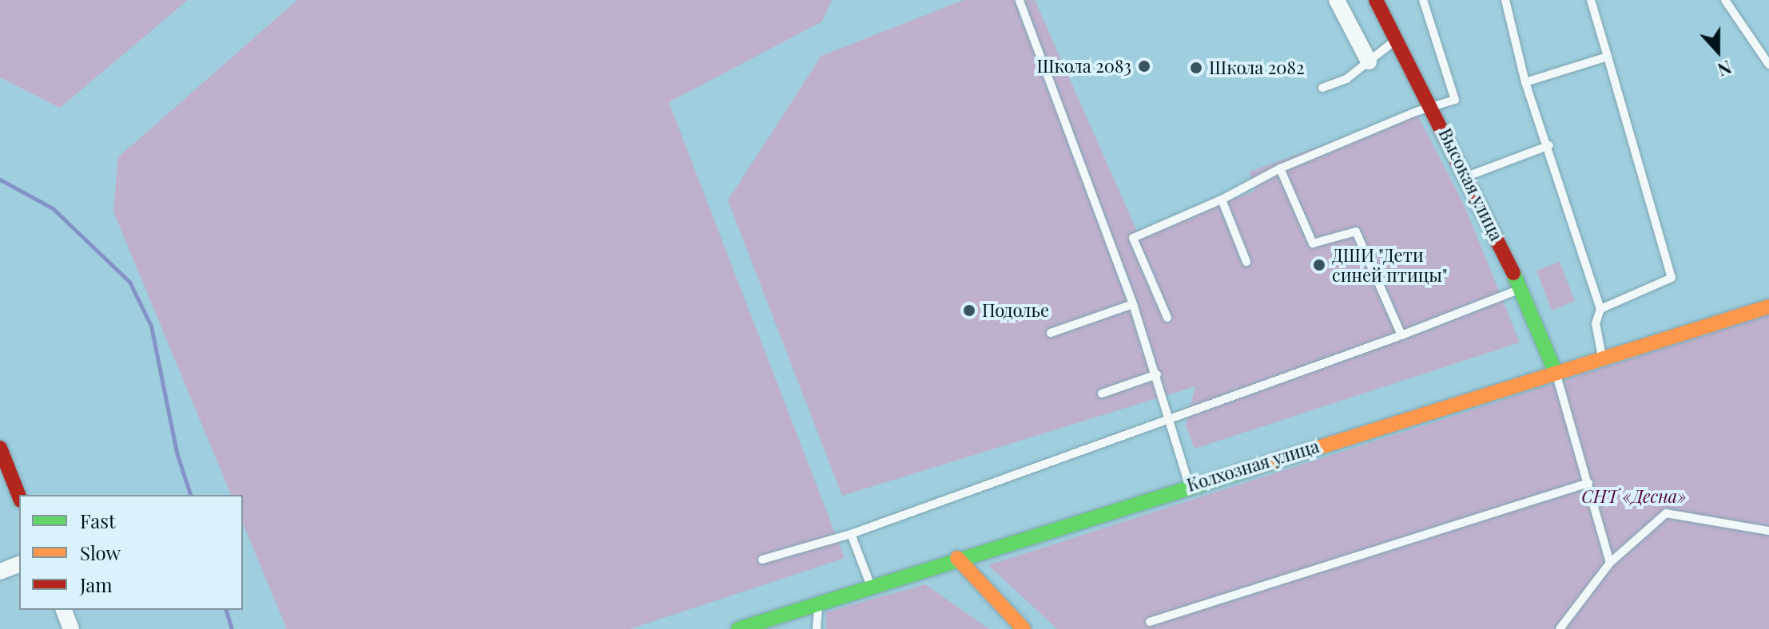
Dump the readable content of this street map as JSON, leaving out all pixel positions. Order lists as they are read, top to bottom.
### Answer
{
  "streets": {
    "street": ["Высокая улица", "Колхозная улица"]
  },
  "crossings": [
    ["Высокая улица", "Колхозная улица"]
  ],
  "parks": ["СНТ «Десна»"],
  "places": [
    "Школа 2083",
    "Школа 2082",
    "ДШИ \"Дети синей птицы\"",
    "Подолье"
  ],
  "legend": ["Fast", "Slow", "Jam"],
  "north": "bottom"
}
